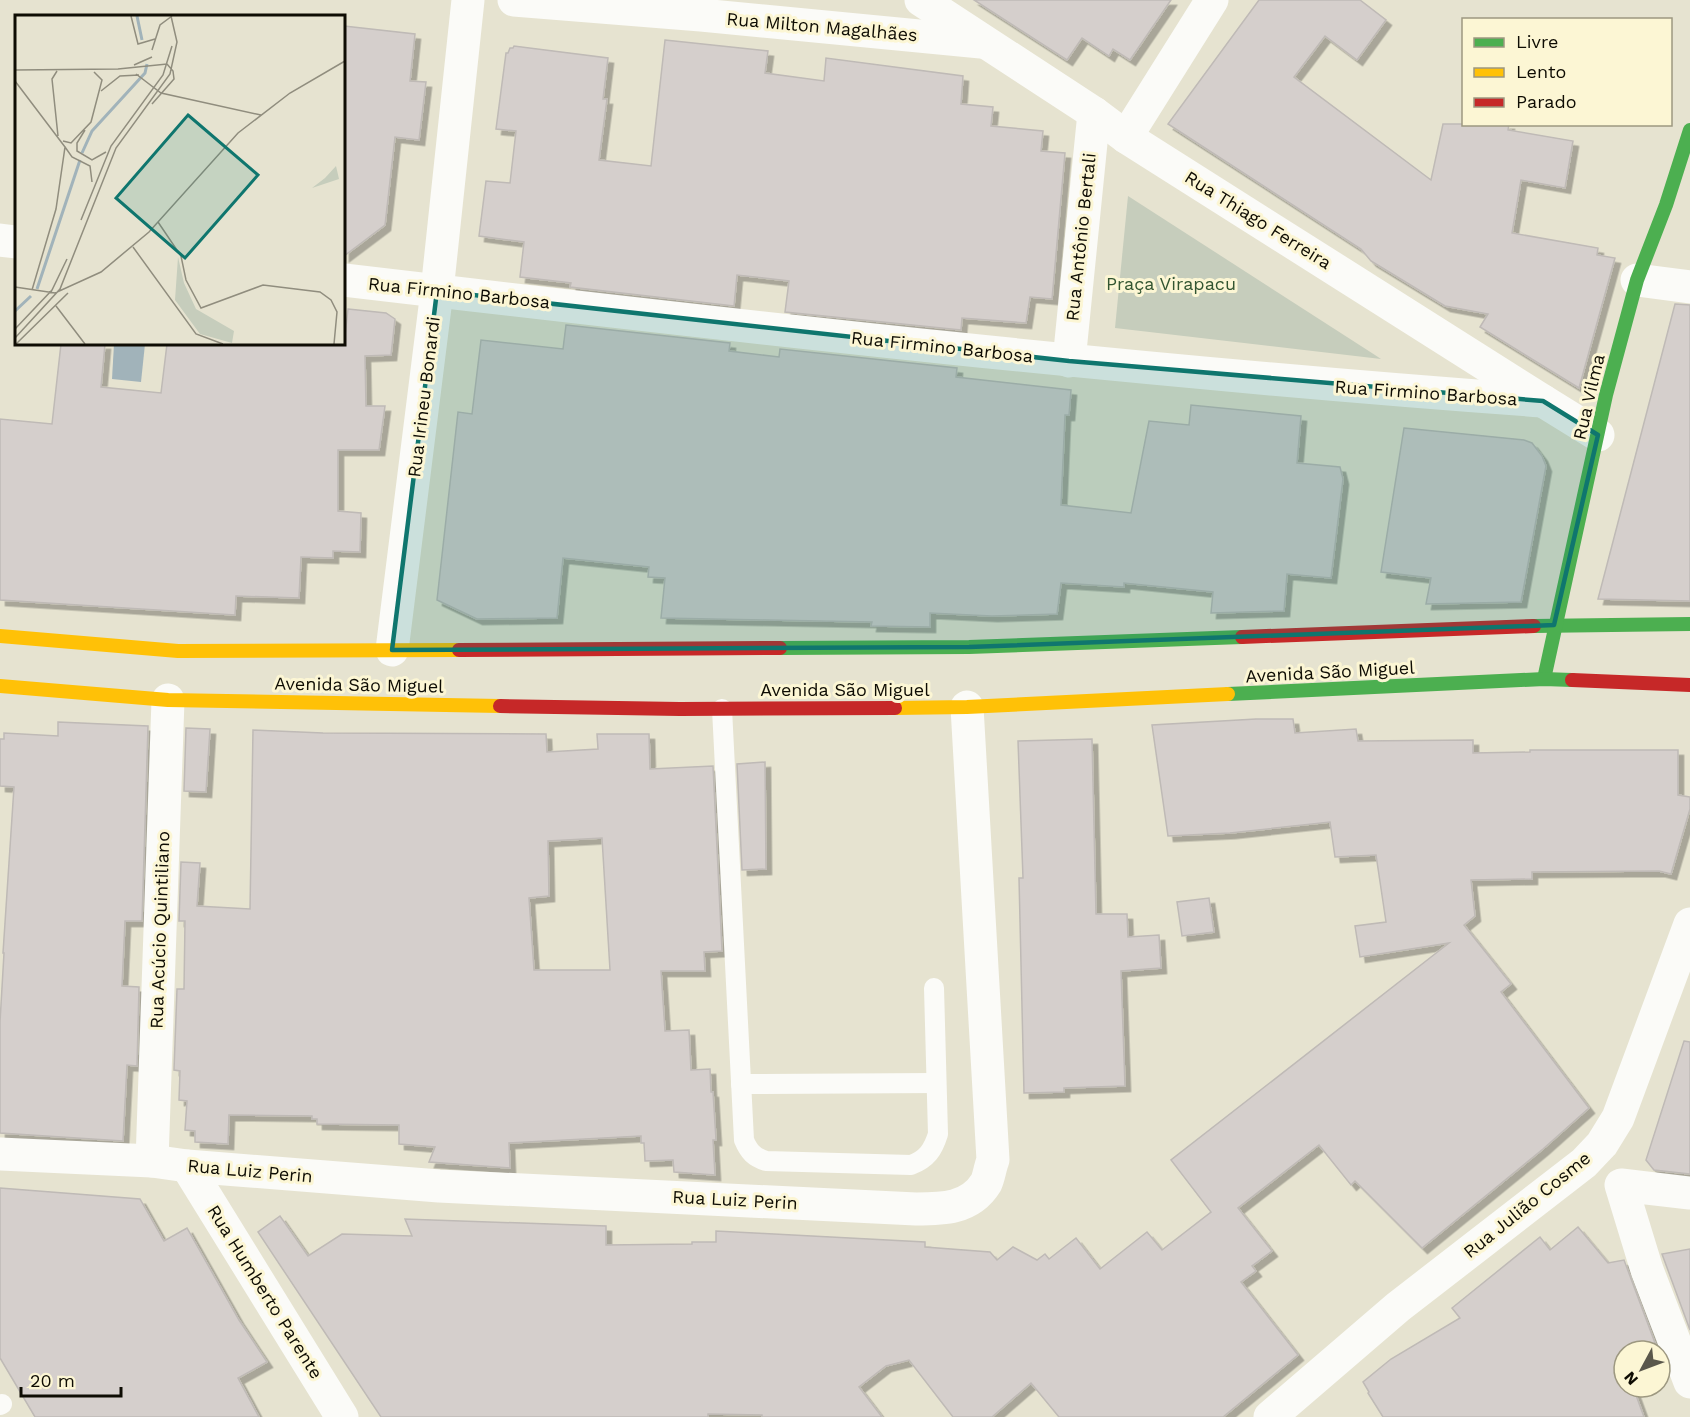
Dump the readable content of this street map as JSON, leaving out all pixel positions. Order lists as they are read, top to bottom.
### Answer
{
  "streets": {
    "main road": ["Rua Vilma", "Avenida São Miguel"],
    "street": [
      "Rua Milton Magalhães",
      "Rua Thiago Ferreira",
      "Rua Antônio Bertali",
      "Rua Firmino Barbosa",
      "Rua Irineu Bonardi",
      "Rua Acúcio Quintiliano",
      "Rua Luiz Perin",
      "Rua Julião Cosme",
      "Rua Humberto Parente"
    ]
  },
  "crossings": [
    ["Rua Milton Magalhães", "Rua Thiago Ferreira"],
    ["Rua Thiago Ferreira", "Rua Antônio Bertali"],
    ["Rua Thiago Ferreira", "Rua Firmino Barbosa"],
    ["Rua Thiago Ferreira", "Rua Vilma"],
    ["Rua Antônio Bertali", "Rua Firmino Barbosa"],
    ["Rua Firmino Barbosa", "Rua Irineu Bonardi"],
    ["Rua Irineu Bonardi", "Avenida São Miguel"],
    ["Rua Vilma", "Avenida São Miguel"],
    ["Avenida São Miguel", "Rua Acúcio Quintiliano"],
    ["Avenida São Miguel", "Rua Luiz Perin"],
    ["Rua Acúcio Quintiliano", "Rua Luiz Perin"],
    ["Rua Luiz Perin", "Rua Humberto Parente"]
  ],
  "parks": ["Praça Virapacu"],
  "legend": ["Livre", "Lento", "Parado"],
  "scale_bar": "20 m",
  "north": "bottom left"
}
